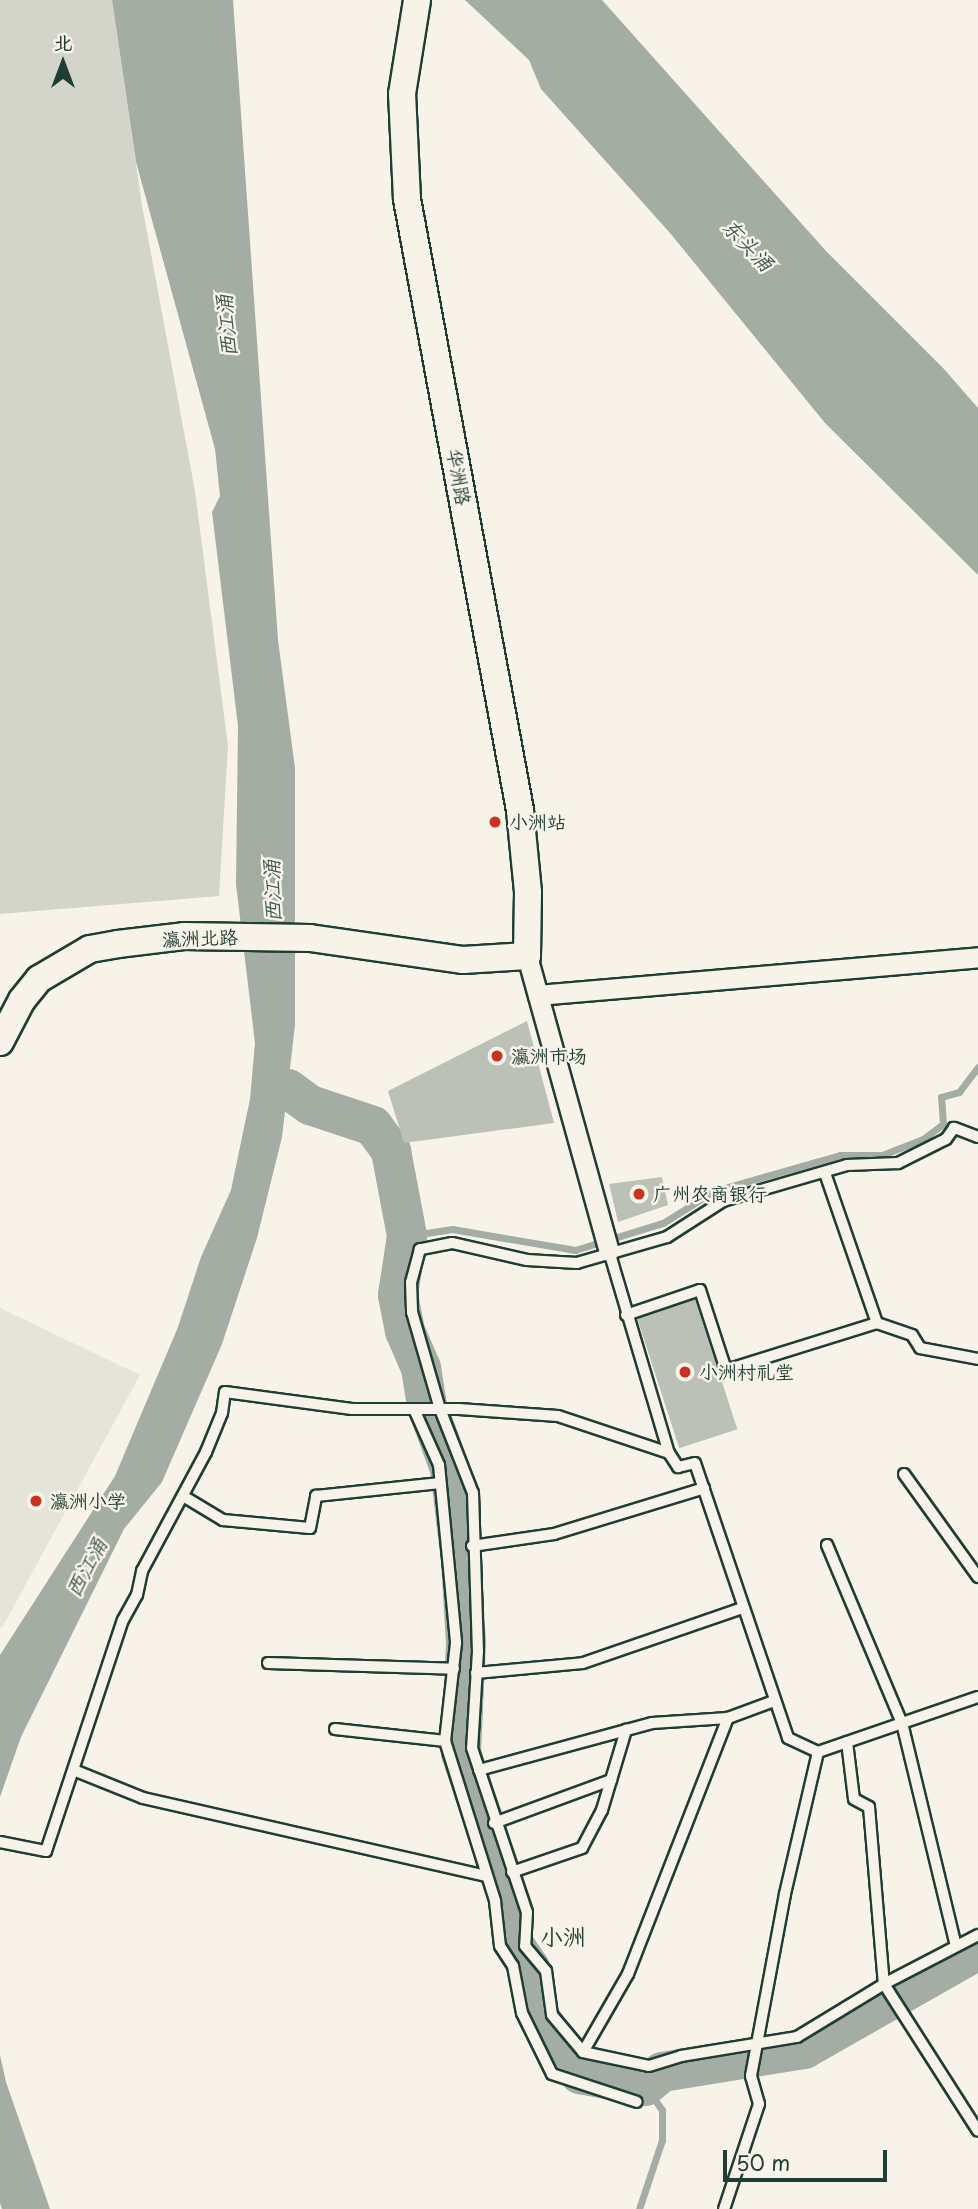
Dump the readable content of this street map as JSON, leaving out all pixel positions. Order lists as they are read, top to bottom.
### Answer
{
  "streets": {
    "main road": ["华洲路", "瀛洲北路"]
  },
  "crossings": [
    ["华洲路", "瀛洲北路"]
  ],
  "districts": ["小洲"],
  "water": ["东头涌", "西江涌"],
  "places": [
    "小洲站",
    "瀛洲市场",
    "广州农商银行",
    "小洲村礼堂",
    "瀛洲小学"
  ],
  "scale_bar": "50 m",
  "north": "top"
}
